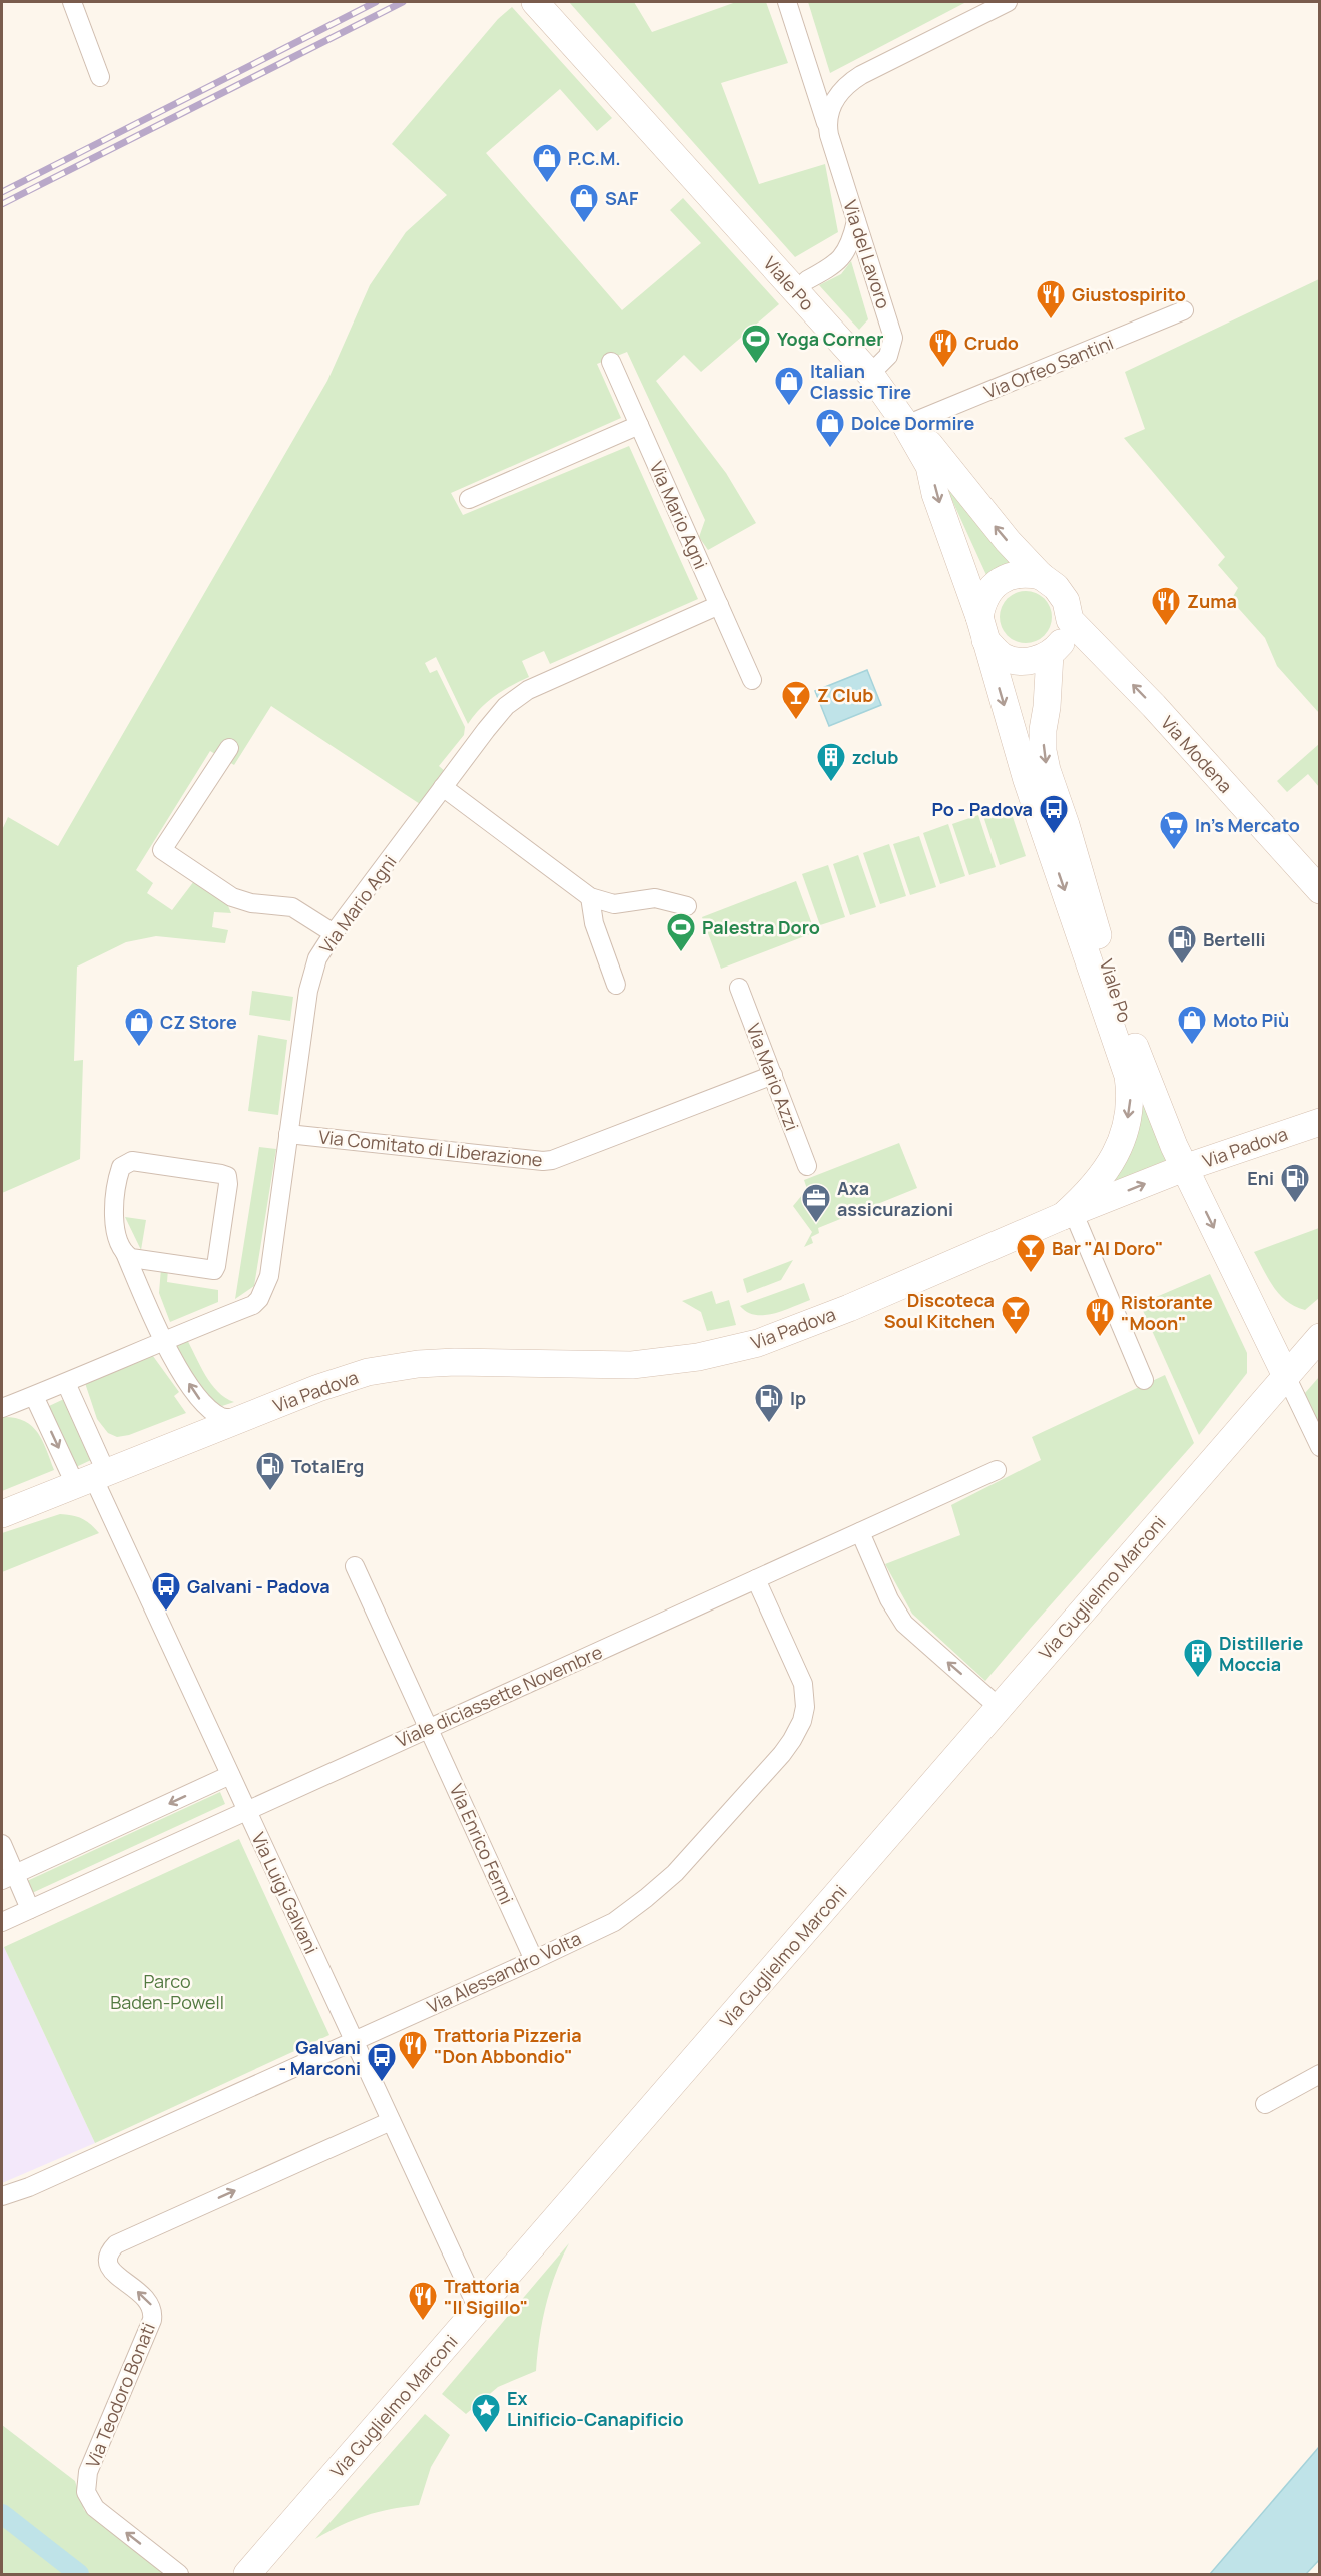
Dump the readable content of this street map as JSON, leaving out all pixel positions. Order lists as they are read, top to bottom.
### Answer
{
  "streets": {
    "main road": [
      "Viale Po",
      "Via Modena",
      "Via Padova",
      "Via Guglielmo Marconi"
    ],
    "street": [
      "Via del Lavoro",
      "Via Orfeo Santini",
      "Via Mario Agni",
      "Via Mario Azzi",
      "Via Comitato di Liberazione",
      "Viale diciassette Novembre",
      "Via Enrico Fermi",
      "Via Luigi Galvani",
      "Via Alessandro Volta",
      "Via Teodoro Bonati"
    ]
  },
  "crossings": [
    ["Via del Lavoro", "Viale Po"],
    ["Via del Lavoro", "Via Modena"],
    ["Viale Po", "Via Modena"],
    ["Viale Po", "Via Padova"],
    ["Viale Po", "Via Guglielmo Marconi"],
    ["Via Orfeo Santini", "Via Modena"],
    ["Via Mario Agni", "Via Comitato di Liberazione"],
    ["Via Mario Azzi", "Via Comitato di Liberazione"],
    ["Via Padova", "Via Luigi Galvani"],
    ["Via Guglielmo Marconi", "Via Luigi Galvani"],
    ["Viale diciassette Novembre", "Via Enrico Fermi"],
    ["Viale diciassette Novembre", "Via Luigi Galvani"],
    ["Viale diciassette Novembre", "Via Alessandro Volta"],
    ["Via Enrico Fermi", "Via Alessandro Volta"],
    ["Via Luigi Galvani", "Via Alessandro Volta"],
    ["Via Luigi Galvani", "Via Teodoro Bonati"]
  ],
  "one_way": ["Viale Po", "Via Modena"],
  "parks": ["Parco Baden-Powell"],
  "places": {
    "shop": [
      "P.C.M.",
      "SAF",
      "Italian Classic Tire",
      "Dolce Dormire",
      "Moto Più",
      "CZ Store"
    ],
    "restaurant": [
      "Giustospirito",
      "Crudo",
      "Zuma",
      "Ristorante \"Moon\"",
      "Trattoria Pizzeria \"Don Abbondio\"",
      "Trattoria \"Il Sigillo\""
    ],
    "sports": ["Yoga Corner", "Palestra Doro"],
    "bar": ["Z Club", "Bar \"Al Doro\"", "Discoteca Soul Kitchen"],
    "building": ["zclub", "Distillerie Moccia"],
    "bus stop": ["Po - Padova", "Galvani - Padova", "Galvani - Marconi"],
    "supermarket": ["In's Mercato"],
    "fuel station": [
      "Bertelli",
      "Eni",
      "Ip",
      "TotalErg"
    ],
    "office": ["Axa assicurazioni"],
    "place": ["Ex Linificio-Canapificio"]
  }
}
